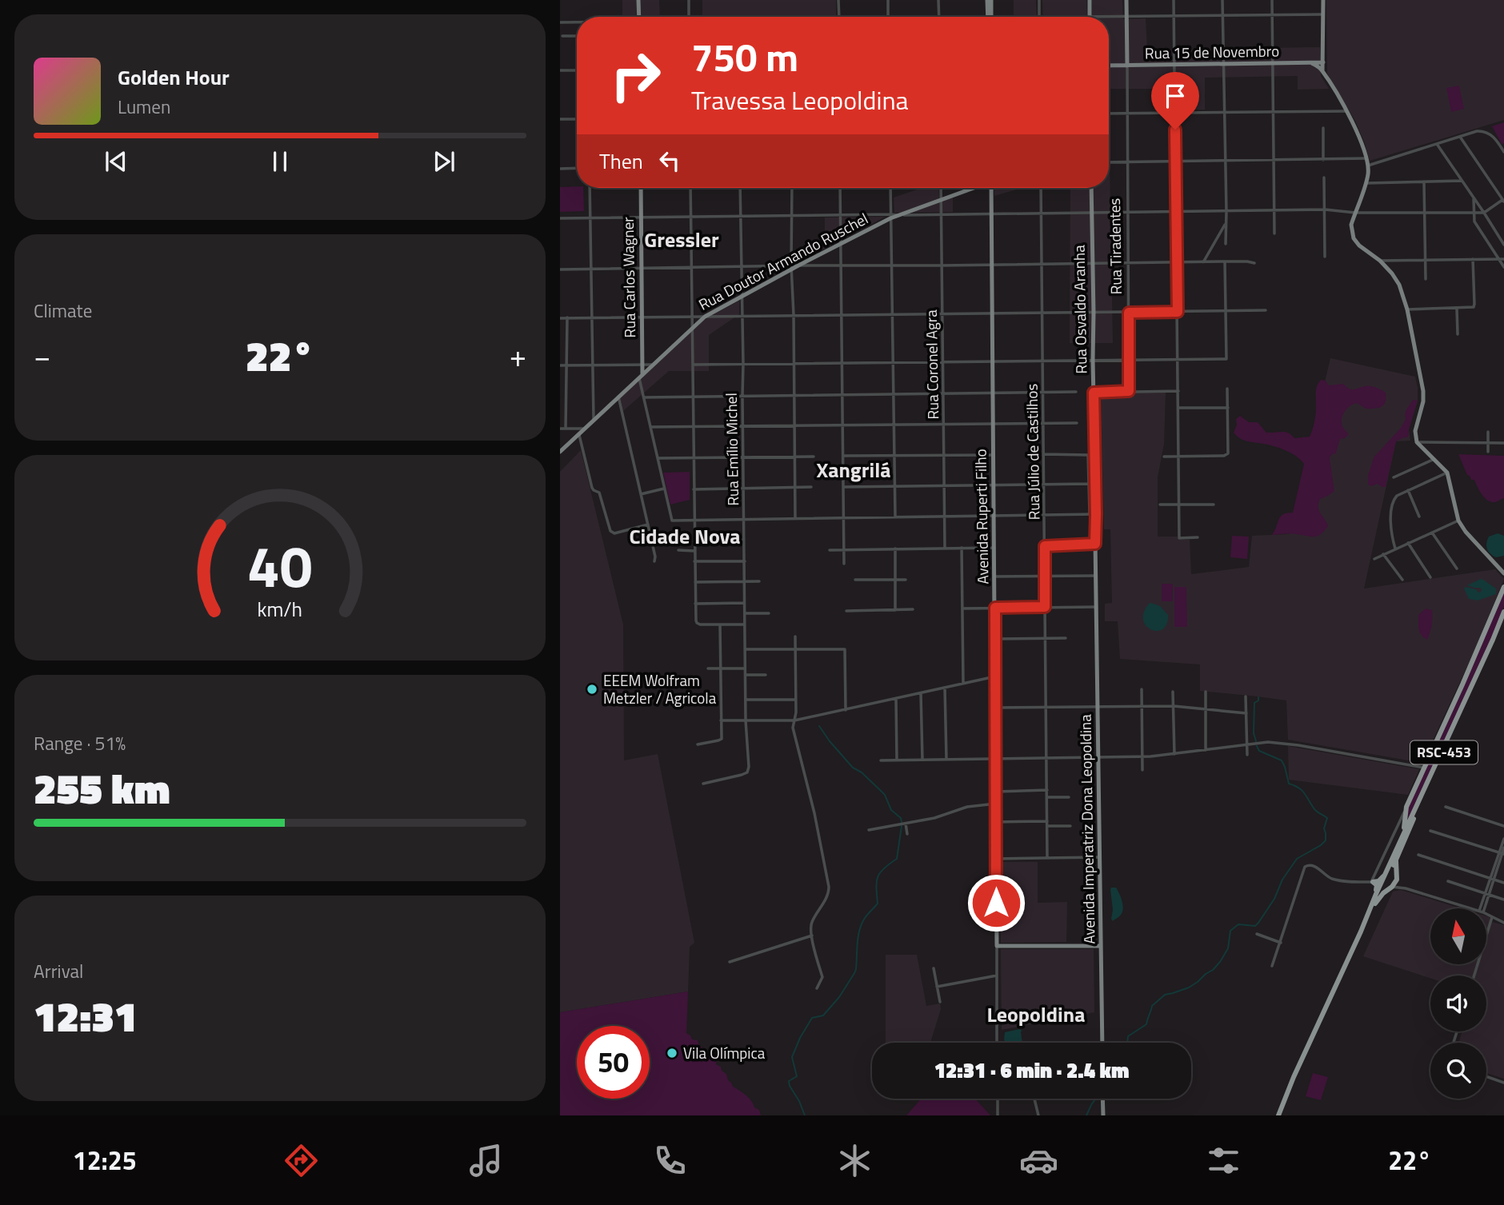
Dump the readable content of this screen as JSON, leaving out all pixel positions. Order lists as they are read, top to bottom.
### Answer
{
  "streets": {
    "highway": ["RSC-453"],
    "main road": [
      "Rua 15 de Novembro",
      "Rua Tiradentes",
      "Rua Doutor Armando Ruschel",
      "Rua Carlos Wagner",
      "Rua Osvaldo Aranha",
      "Avenida Ruperti Filho",
      "Avenida Imperatriz Dona Leopoldina"
    ],
    "street": ["Rua Coronel Agra", "Rua Emílio Michel", "Rua Júlio de Castilhos"]
  },
  "crossings": [
    ["Rua 15 de Novembro", "Rua Tiradentes"],
    ["Rua Doutor Armando Ruschel", "Rua Carlos Wagner"],
    ["Rua Doutor Armando Ruschel", "Rua Coronel Agra"],
    ["Rua Doutor Armando Ruschel", "Rua Emílio Michel"],
    ["Rua Osvaldo Aranha", "Avenida Imperatriz Dona Leopoldina"]
  ],
  "districts": [
    "Gressler",
    "Xangrilá",
    "Cidade Nova",
    "Leopoldina"
  ],
  "places": ["EEEM Wolfram Metzler / Agricola", "Vila Olímpica"],
  "north": "top",
  "page": {
    "turn": ["750 m", "Travessa Leopoldina"],
    "song": ["Golden Hour", "Lumen"],
    "then": "Then",
    "tile": [
      "Climate",
      ["Range · 51%", "255 km"],
      ["Arrival", "12:31"]
    ],
    "heat": ["−", "22°", "+"],
    "limit": "50",
    "trip": "12:31 · 6 min · 2.4 km",
    "tabs": ["12:25", "22°"],
    "gauge": ["40", "km/h"]
  }
}
